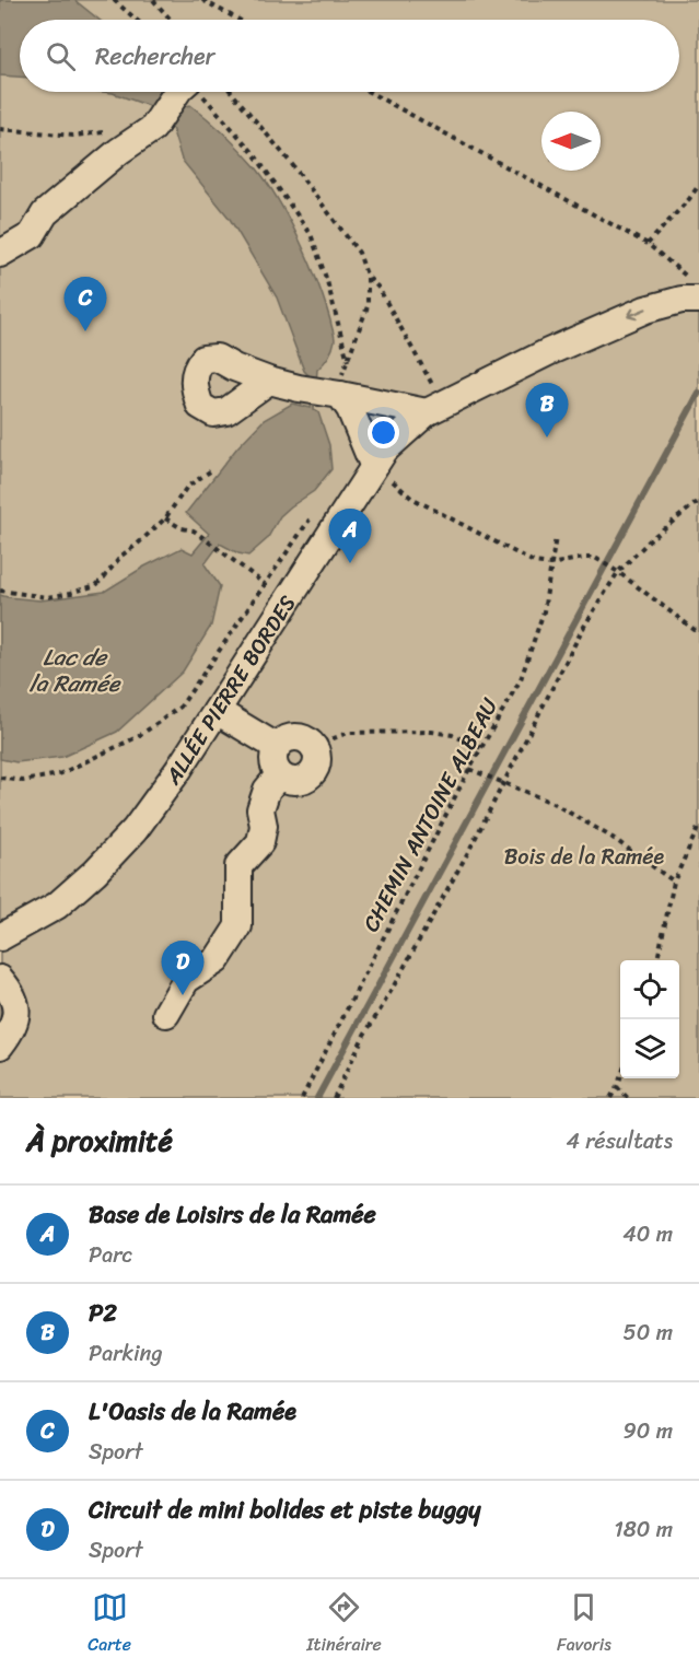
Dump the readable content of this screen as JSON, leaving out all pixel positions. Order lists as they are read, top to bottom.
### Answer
{
  "streets": {
    "lane": ["ALLÉE PIERRE BORDES"],
    "path": ["CHEMIN ANTOINE ALBEAU"]
  },
  "water": ["Lac de la Ramée"],
  "parks": ["Bois de la Ramée"],
  "north": "left",
  "page": {
    "search": "Rechercher",
    "pins": [
      "C",
      "B",
      "A",
      "D"
    ],
    "heading": ["À proximité", "4 résultats"],
    "list": [
      {
        "mark": "A",
        "name": "Base de Loisirs de la Ramée",
        "note": "Parc",
        "value": "40 m"
      },
      {
        "mark": "B",
        "name": "P2",
        "note": "Parking",
        "value": "50 m"
      },
      {
        "mark": "C",
        "name": "L'Oasis de la Ramée",
        "note": "Sport",
        "value": "90 m"
      },
      {
        "mark": "D",
        "name": "Circuit de mini bolides et piste buggy",
        "note": "Sport",
        "value": "180 m"
      }
    ],
    "nav": ["Carte", "Itinéraire", "Favoris"]
  }
}
